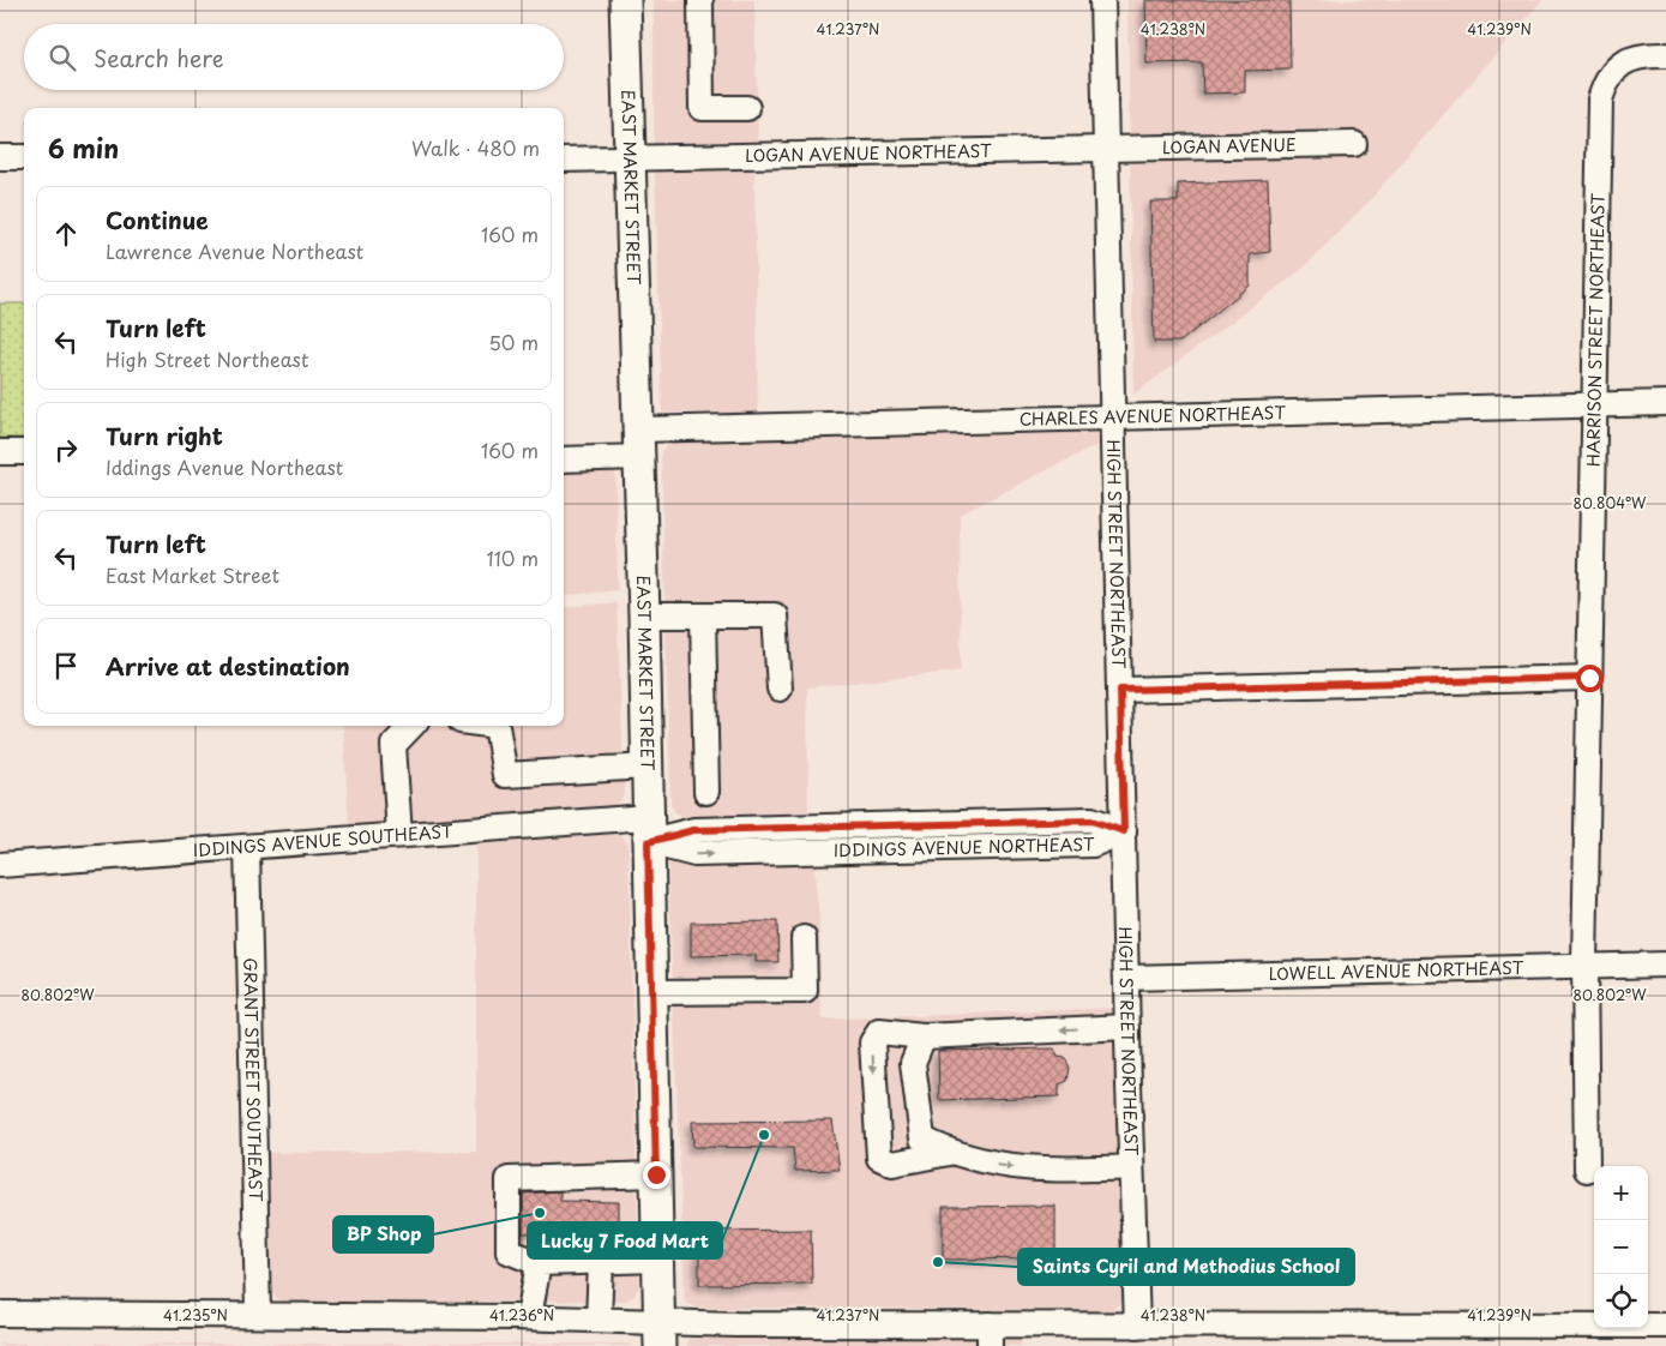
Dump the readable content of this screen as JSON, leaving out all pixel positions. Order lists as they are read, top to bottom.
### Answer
{
  "streets": {
    "main road": ["EAST MARKET STREET"],
    "street": [
      "LOGAN AVENUE",
      "LOGAN AVENUE NORTHEAST",
      "HARRISON STREET NORTHEAST",
      "CHARLES AVENUE NORTHEAST",
      "HIGH STREET NORTHEAST",
      "IDDINGS AVENUE SOUTHEAST",
      "IDDINGS AVENUE NORTHEAST",
      "LOWELL AVENUE NORTHEAST",
      "GRANT STREET SOUTHEAST"
    ]
  },
  "crossings": [
    ["LOGAN AVENUE", "LOGAN AVENUE NORTHEAST"],
    ["LOGAN AVENUE", "HIGH STREET NORTHEAST"],
    ["LOGAN AVENUE NORTHEAST", "EAST MARKET STREET"],
    ["LOGAN AVENUE NORTHEAST", "HIGH STREET NORTHEAST"],
    ["EAST MARKET STREET", "CHARLES AVENUE NORTHEAST"],
    ["EAST MARKET STREET", "IDDINGS AVENUE SOUTHEAST"],
    ["EAST MARKET STREET", "IDDINGS AVENUE NORTHEAST"],
    ["HARRISON STREET NORTHEAST", "CHARLES AVENUE NORTHEAST"],
    ["HARRISON STREET NORTHEAST", "LOWELL AVENUE NORTHEAST"],
    ["CHARLES AVENUE NORTHEAST", "HIGH STREET NORTHEAST"],
    ["HIGH STREET NORTHEAST", "IDDINGS AVENUE NORTHEAST"],
    ["HIGH STREET NORTHEAST", "LOWELL AVENUE NORTHEAST"],
    ["IDDINGS AVENUE SOUTHEAST", "IDDINGS AVENUE NORTHEAST"],
    ["IDDINGS AVENUE SOUTHEAST", "GRANT STREET SOUTHEAST"]
  ],
  "places": ["Lucky 7 Food Mart", "BP Shop", "Saints Cyril and Methodius School"],
  "page": {
    "search": "Search here",
    "heading": ["6 min", "Walk · 480 m"],
    "list": [
      ["Continue", "Lawrence Avenue Northeast", "160 m"],
      ["Turn left", "High Street Northeast", "50 m"],
      ["Turn right", "Iddings Avenue Northeast", "160 m"],
      ["Turn left", "East Market Street", "110 m"],
      "Arrive at destination"
    ],
    "map_buttons": ["+", "−"]
  },
  "coordinates": [
    "41.237°N",
    "41.238°N",
    "41.239°N",
    "80.804°W",
    "80.802°W",
    "41.235°N",
    "41.236°N"
  ]
}
